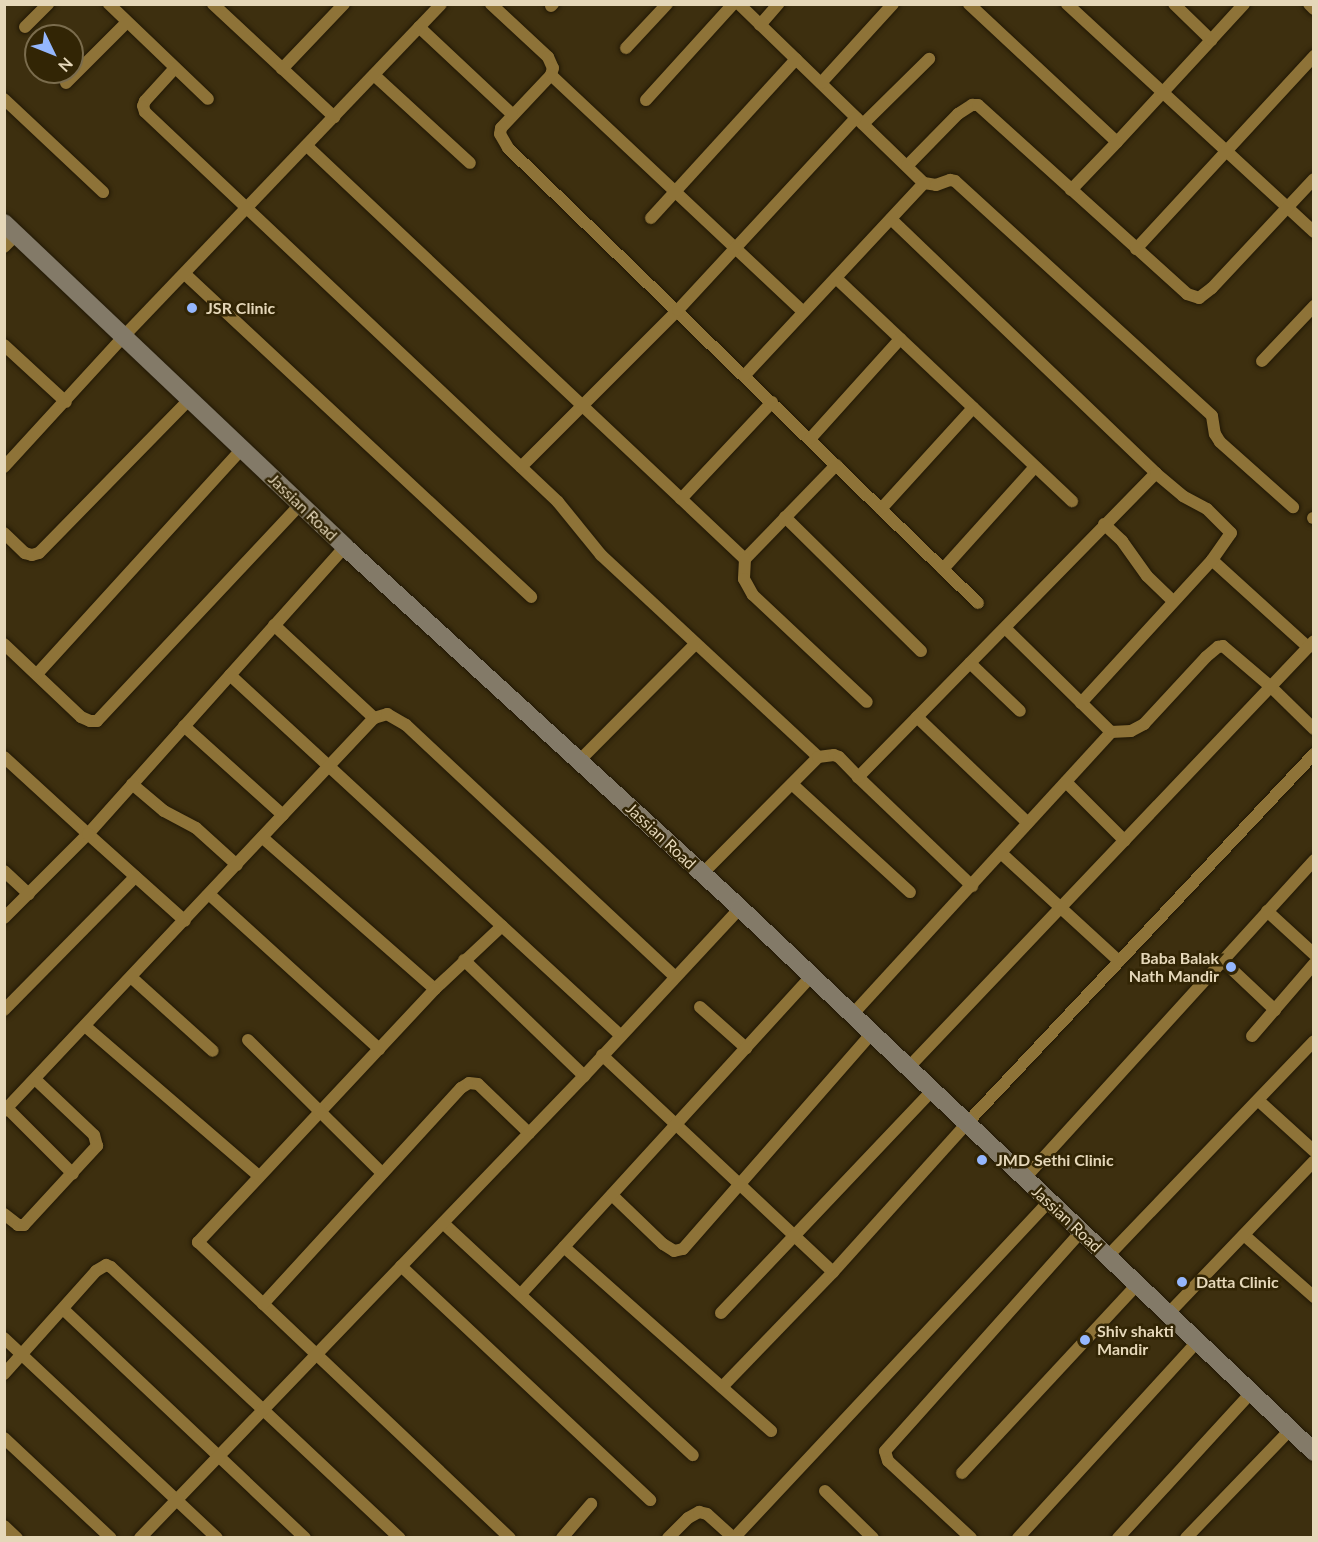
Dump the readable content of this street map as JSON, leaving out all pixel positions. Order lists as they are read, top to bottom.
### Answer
{
  "streets": {
    "street": ["Jassian Road"]
  },
  "places": [
    "JSR Clinic",
    "Baba Balak Nath Mandir",
    "JMD Sethi Clinic",
    "Datta Clinic",
    "Shiv shakti Mandir"
  ],
  "north": "bottom right"
}
